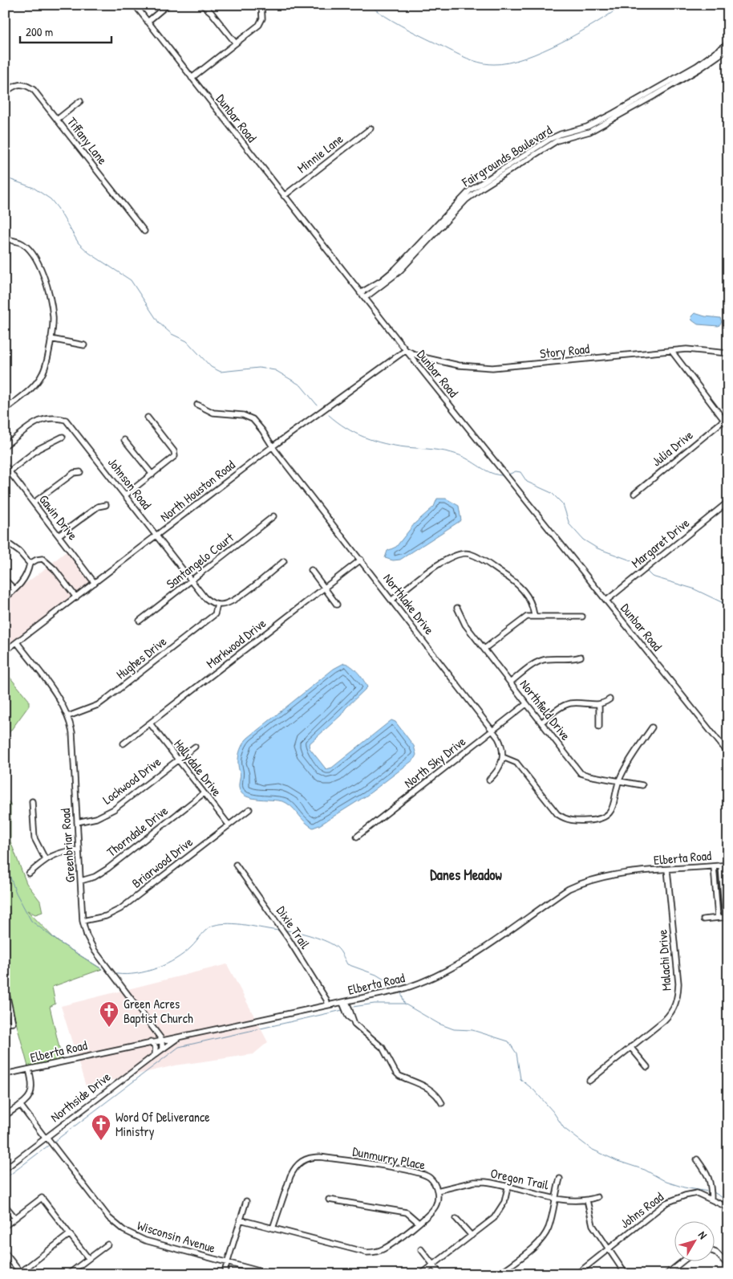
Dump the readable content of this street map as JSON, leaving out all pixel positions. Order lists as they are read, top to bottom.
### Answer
{
  "streets": {
    "street": [
      "Dunbar Road",
      "Tiffany Lane",
      "Minnie Lane",
      "Fairgrounds Boulevard",
      "Story Road",
      "Julia Drive",
      "Johnson Road",
      "North Houston Road",
      "Gawin Drive",
      "Margaret Drive",
      "Santangelo Court",
      "Northlake Drive",
      "Markwood Drive",
      "Hughes Drive",
      "Northfield Drive",
      "North Sky Drive",
      "Hollydale Drive",
      "Lockwood Drive",
      "Thorndale Drive",
      "Greenbriar Road",
      "Elberta Road",
      "Briarwood Drive",
      "Dixie Trail",
      "Malachi Drive",
      "Northside Drive",
      "Dunmurry Place",
      "Oregon Trail",
      "Johns Road",
      "Wisconsin Avenue"
    ]
  },
  "crossings": [
    ["Dunbar Road", "Minnie Lane"],
    ["Dunbar Road", "Fairgrounds Boulevard"],
    ["Dunbar Road", "Story Road"],
    ["Dunbar Road", "North Houston Road"],
    ["Dunbar Road", "Margaret Drive"],
    ["Story Road", "North Houston Road"],
    ["Johnson Road", "North Houston Road"],
    ["Johnson Road", "Santangelo Court"],
    ["Johnson Road", "Hughes Drive"],
    ["North Houston Road", "Gawin Drive"],
    ["North Houston Road", "Northlake Drive"],
    ["North Houston Road", "Greenbriar Road"],
    ["Northlake Drive", "Markwood Drive"],
    ["Northlake Drive", "North Sky Drive"],
    ["Markwood Drive", "Hollydale Drive"],
    ["Hughes Drive", "Greenbriar Road"],
    ["Northfield Drive", "North Sky Drive"],
    ["Hollydale Drive", "Lockwood Drive"],
    ["Hollydale Drive", "Thorndale Drive"],
    ["Hollydale Drive", "Briarwood Drive"],
    ["Lockwood Drive", "Greenbriar Road"],
    ["Thorndale Drive", "Greenbriar Road"],
    ["Greenbriar Road", "Elberta Road"],
    ["Greenbriar Road", "Briarwood Drive"],
    ["Elberta Road", "Dixie Trail"],
    ["Elberta Road", "Malachi Drive"],
    ["Elberta Road", "Northside Drive"],
    ["Northside Drive", "Wisconsin Avenue"],
    ["Dunmurry Place", "Oregon Trail"]
  ],
  "districts": ["Danes Meadow"],
  "places": {
    "church": ["Green Acres Baptist Church", "Word Of Deliverance Ministry"]
  },
  "scale_bar": "200 m",
  "north": "top right"
}
